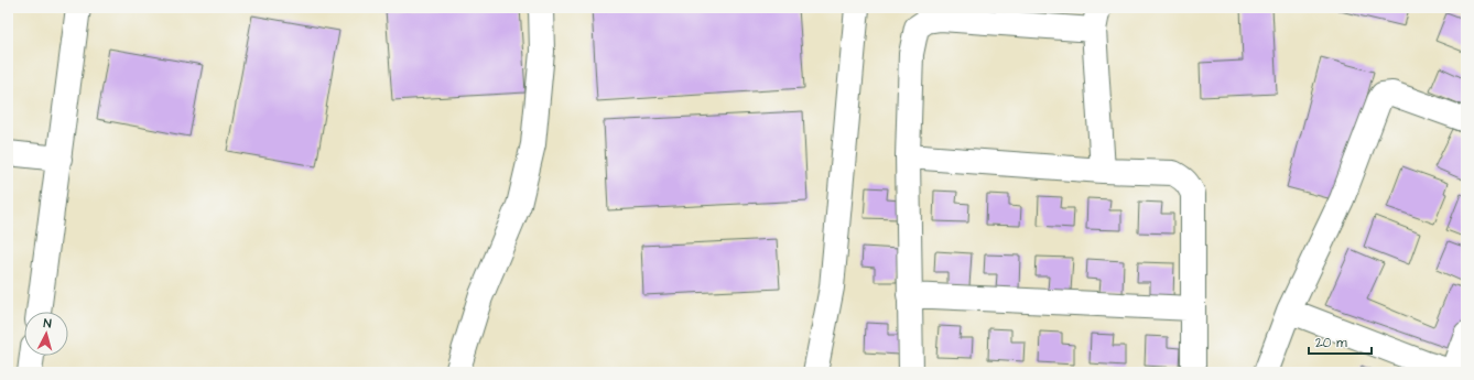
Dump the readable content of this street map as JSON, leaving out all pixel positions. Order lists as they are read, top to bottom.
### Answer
{
  "scale_bar": "20 m",
  "north": "top"
}
